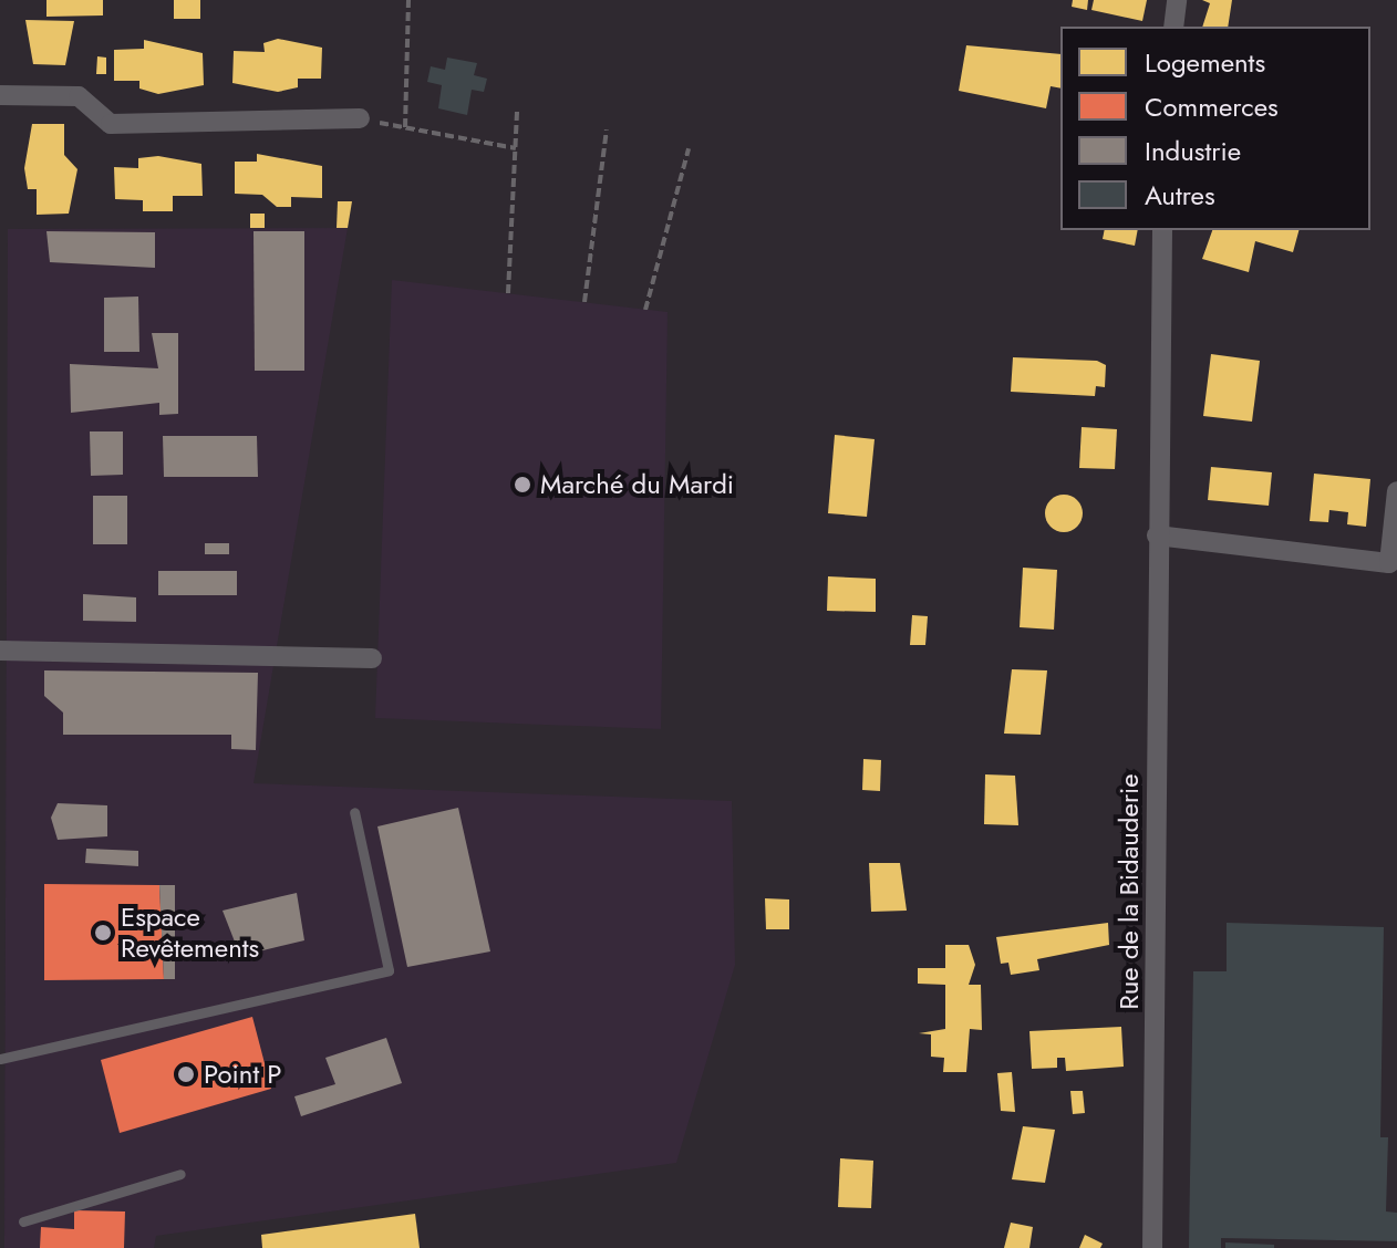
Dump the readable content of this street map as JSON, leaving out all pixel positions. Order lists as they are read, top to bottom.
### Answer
{
  "streets": {
    "street": ["Rue de la Bidauderie"]
  },
  "places": ["Marché du Mardi", "Espace Revêtements", "Point P"],
  "legend": [
    "Logements",
    "Commerces",
    "Industrie",
    "Autres"
  ]
}
